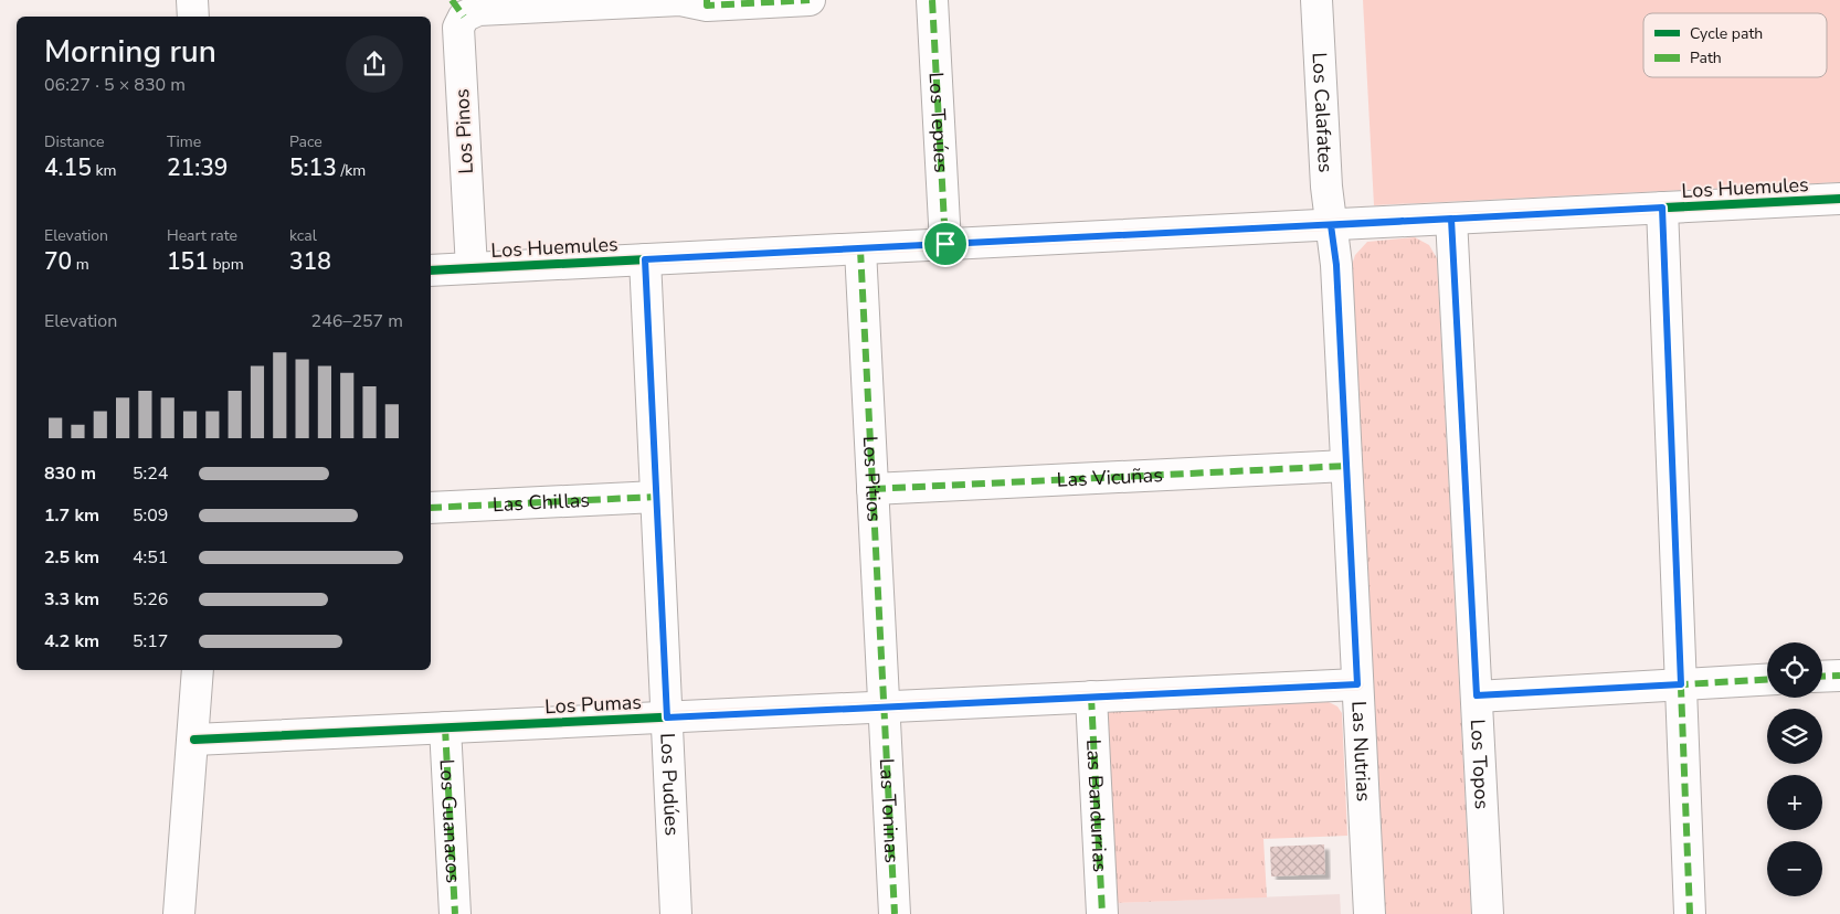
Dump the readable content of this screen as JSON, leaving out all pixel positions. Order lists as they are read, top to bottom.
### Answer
{
  "streets": {
    "street": [
      "Los Calafates",
      "Los Tepúes",
      "Los Pinos",
      "Los Huemules",
      "Los Pitios",
      "Las Vicuñas",
      "Las Chillas",
      "Los Pumas",
      "Las Nutrias",
      "Los Topos",
      "Los Pudúes",
      "Las Bandurrias",
      "Las Toninas",
      "Los Guanacos"
    ]
  },
  "crossings": [
    ["Los Calafates", "Los Huemules"],
    ["Los Calafates", "Las Nutrias"],
    ["Los Tepúes", "Los Huemules"],
    ["Los Pinos", "Los Huemules"],
    ["Los Huemules", "Los Pitios"],
    ["Los Huemules", "Las Nutrias"],
    ["Los Huemules", "Los Topos"],
    ["Los Huemules", "Los Pudúes"],
    ["Los Pitios", "Las Vicuñas"],
    ["Los Pitios", "Los Pumas"],
    ["Los Pitios", "Las Toninas"],
    ["Las Vicuñas", "Las Nutrias"],
    ["Las Chillas", "Los Pudúes"],
    ["Los Pumas", "Las Nutrias"],
    ["Los Pumas", "Los Pudúes"],
    ["Los Pumas", "Las Bandurrias"],
    ["Los Pumas", "Las Toninas"],
    ["Los Pumas", "Los Guanacos"]
  ],
  "legend": ["Cycle path", "Path"],
  "page": {
    "heading": ["Morning run", "06:27 · 5 × 830 m"],
    "stats": [
      ["Distance", "4.15 km"],
      ["Time", "21:39"],
      ["Pace", "5:13 /km"],
      ["Elevation", "70 m"],
      ["Heart rate", "151 bpm"],
      ["kcal", "318"]
    ],
    "chart": ["Elevation", "246–257 m"],
    "list": [
      {
        "name": "830 m",
        "note": "5:24"
      },
      {
        "name": "1.7 km",
        "note": "5:09"
      },
      {
        "name": "2.5 km",
        "note": "4:51"
      },
      {
        "name": "3.3 km",
        "note": "5:26"
      },
      {
        "name": "4.2 km",
        "note": "5:17"
      }
    ],
    "map_buttons": ["+", "−"]
  }
}
